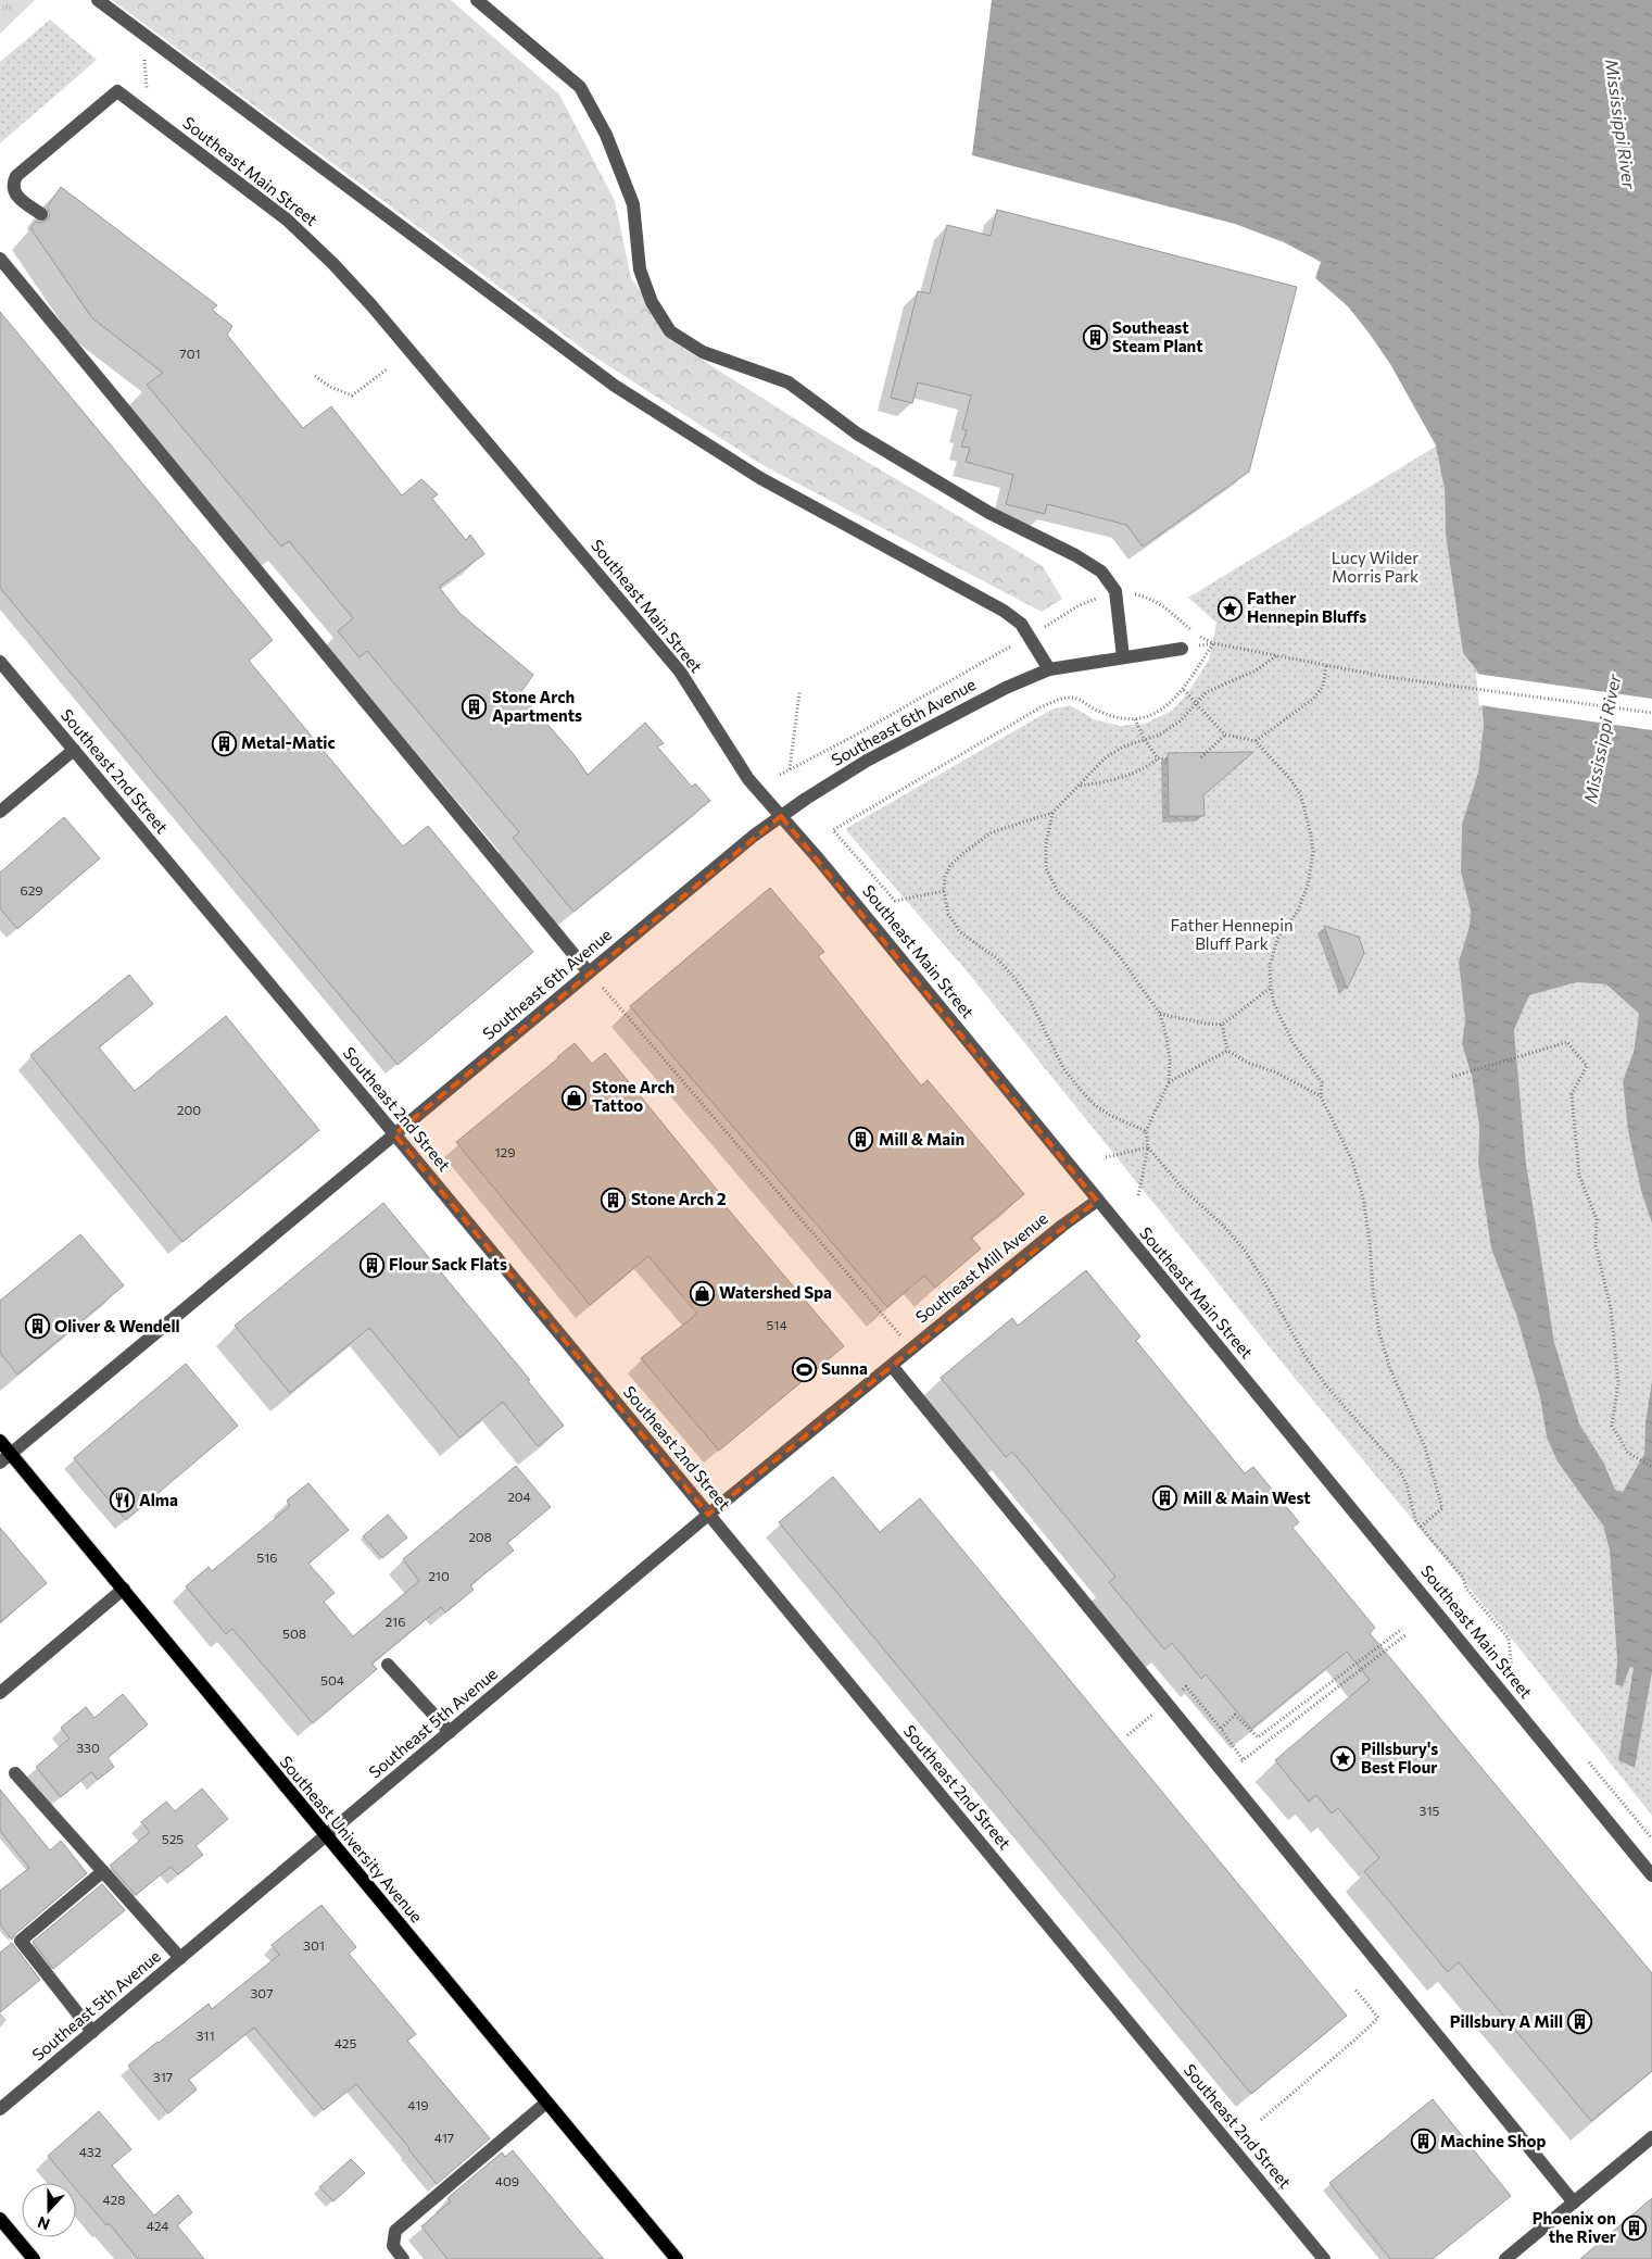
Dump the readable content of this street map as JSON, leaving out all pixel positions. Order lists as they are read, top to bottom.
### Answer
{
  "streets": {
    "main road": ["Southeast University Avenue"],
    "street": [
      "Southeast Main Street",
      "Southeast 6th Avenue",
      "Southeast 2nd Street",
      "Southeast Mill Avenue",
      "Southeast 5th Avenue"
    ]
  },
  "crossings": [
    ["Southeast Main Street", "Southeast 6th Avenue"],
    ["Southeast Main Street", "Southeast Mill Avenue"],
    ["Southeast 6th Avenue", "Southeast 2nd Street"],
    ["Southeast 6th Avenue", "Southeast University Avenue"],
    ["Southeast 2nd Street", "Southeast 5th Avenue"],
    ["Southeast Mill Avenue", "Southeast 5th Avenue"],
    ["Southeast 5th Avenue", "Southeast University Avenue"]
  ],
  "water": ["Mississippi River"],
  "parks": ["Lucy Wilder Morris Park", "Father Hennepin Bluff Park"],
  "places": {
    "building": [
      "Southeast Steam Plant",
      "Stone Arch Apartments",
      "Metal-Matic",
      "Mill & Main",
      "Stone Arch 2",
      "Flour Sack Flats",
      "Oliver & Wendell",
      "Mill & Main West",
      "Pillsbury A Mill",
      "Machine Shop",
      "Phoenix on the River"
    ],
    "place": ["Father Hennepin Bluffs", "Pillsbury's Best Flour"],
    "shop": ["Stone Arch Tattoo", "Watershed Spa"],
    "sports": ["Sunna"],
    "restaurant": ["Alma"]
  },
  "house_numbers": [
    "701",
    "629",
    "200",
    "129",
    "514",
    "204",
    "208",
    "516",
    "210",
    "216",
    "508",
    "504",
    "330",
    "315",
    "525",
    "301",
    "307",
    "311",
    "425",
    "317",
    "419",
    "417",
    "432",
    "409",
    "428",
    "424"
  ],
  "north": "bottom"
}
